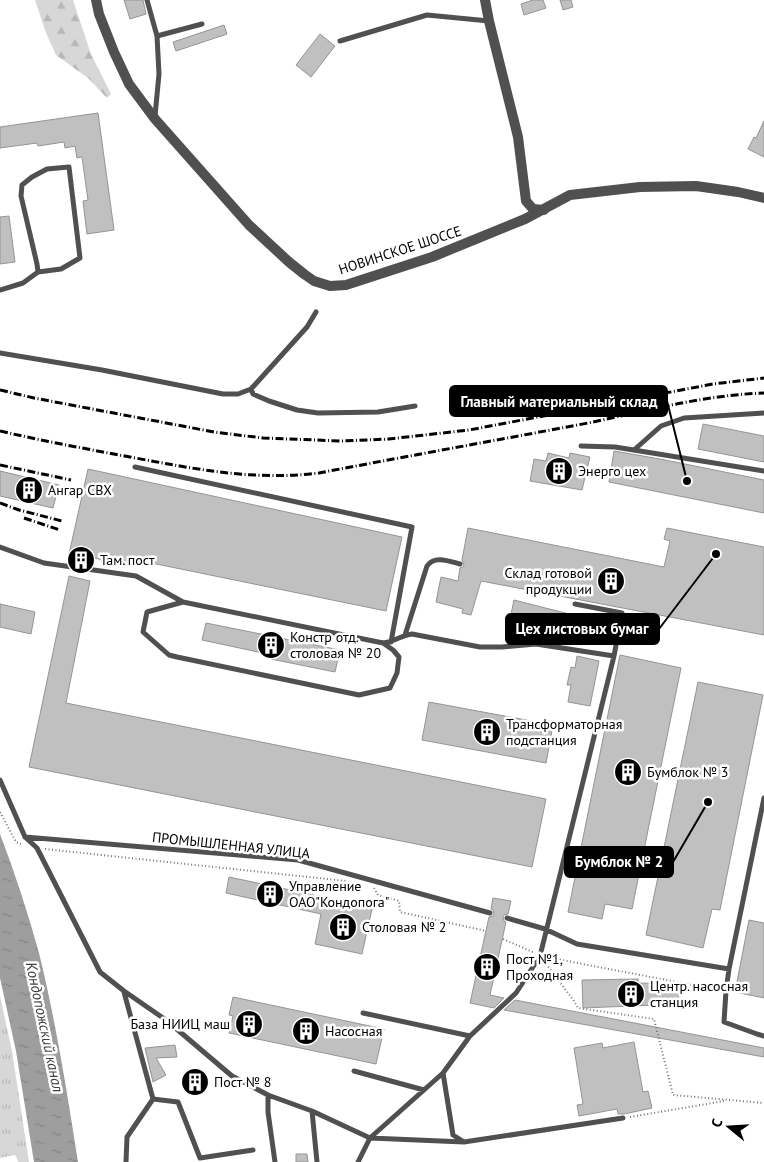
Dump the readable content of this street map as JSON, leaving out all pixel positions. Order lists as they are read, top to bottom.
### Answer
{
  "streets": {
    "street": ["НОВИНСКОЕ ШОССЕ"],
    "lane": ["ПРОМЫШЛЕННАЯ УЛИЦА"]
  },
  "water": ["Кондопожский канал"],
  "places": {
    "building": [
      "Энерго цех",
      "Ангар СВХ",
      "Там. пост",
      "Склад готовой продукции",
      "Констр отд. столовая № 20",
      "Трансформаторная подстанция",
      "Бумблок № 3",
      "Управление ОАО\"Кондопога\"",
      "Столовая № 2",
      "Пост №1, Проходная",
      "Центр. насосная станция",
      "База НИИЦ маш",
      "Насосная",
      "Пост № 8"
    ],
    "other": ["Главный материальный склад", "Цех листовых бумаг", "Бумблок № 2"]
  },
  "north": "left"
}
